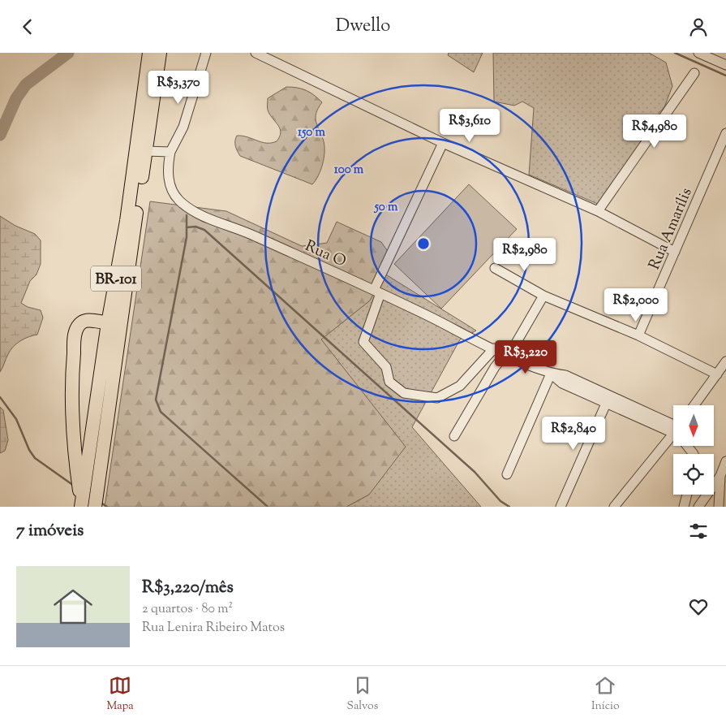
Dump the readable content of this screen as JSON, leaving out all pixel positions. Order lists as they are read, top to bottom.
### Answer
{
  "streets": {
    "highway": ["BR-101"],
    "street": ["Rua Amarílis", "Rua O"]
  },
  "north": "bottom",
  "page": {
    "header": "Dwello",
    "price": [
      "R$3,370",
      "R$3,610",
      "R$4,980",
      "R$2,980",
      "R$2,000",
      "R$3,220",
      "R$2,840"
    ],
    "heading": "7 imóveis",
    "list": [
      {
        "name": "R$3,220/mês",
        "note": "2 quartos · 80 m² · Rua Lenira Ribeiro Matos"
      }
    ],
    "tabs": ["Mapa", "Salvos", "Início"]
  },
  "rings": ["150 m", "100 m", "50 m"]
}
